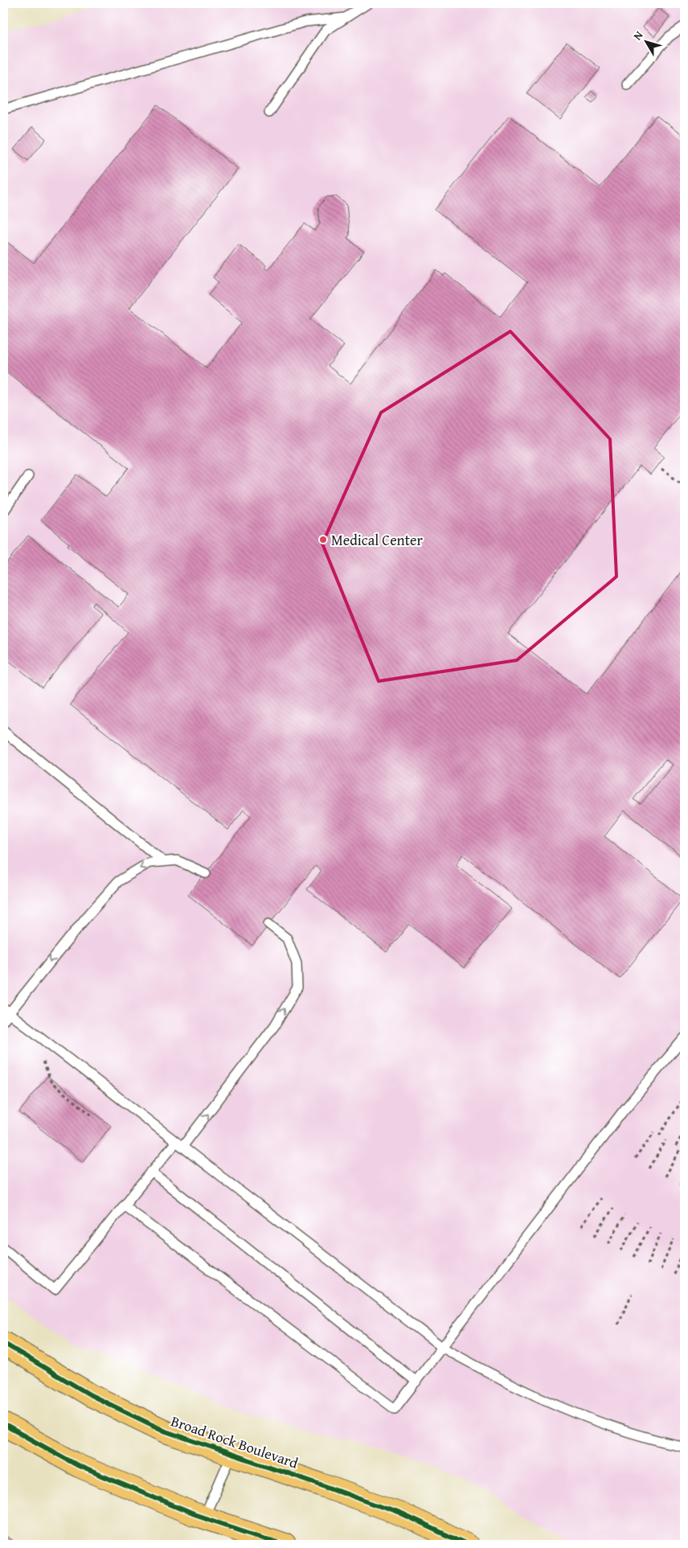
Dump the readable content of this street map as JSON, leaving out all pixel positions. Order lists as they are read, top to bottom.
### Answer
{
  "streets": {
    "main road": ["Broad Rock Boulevard"]
  },
  "places": ["Medical Center"],
  "north": "top left"
}
